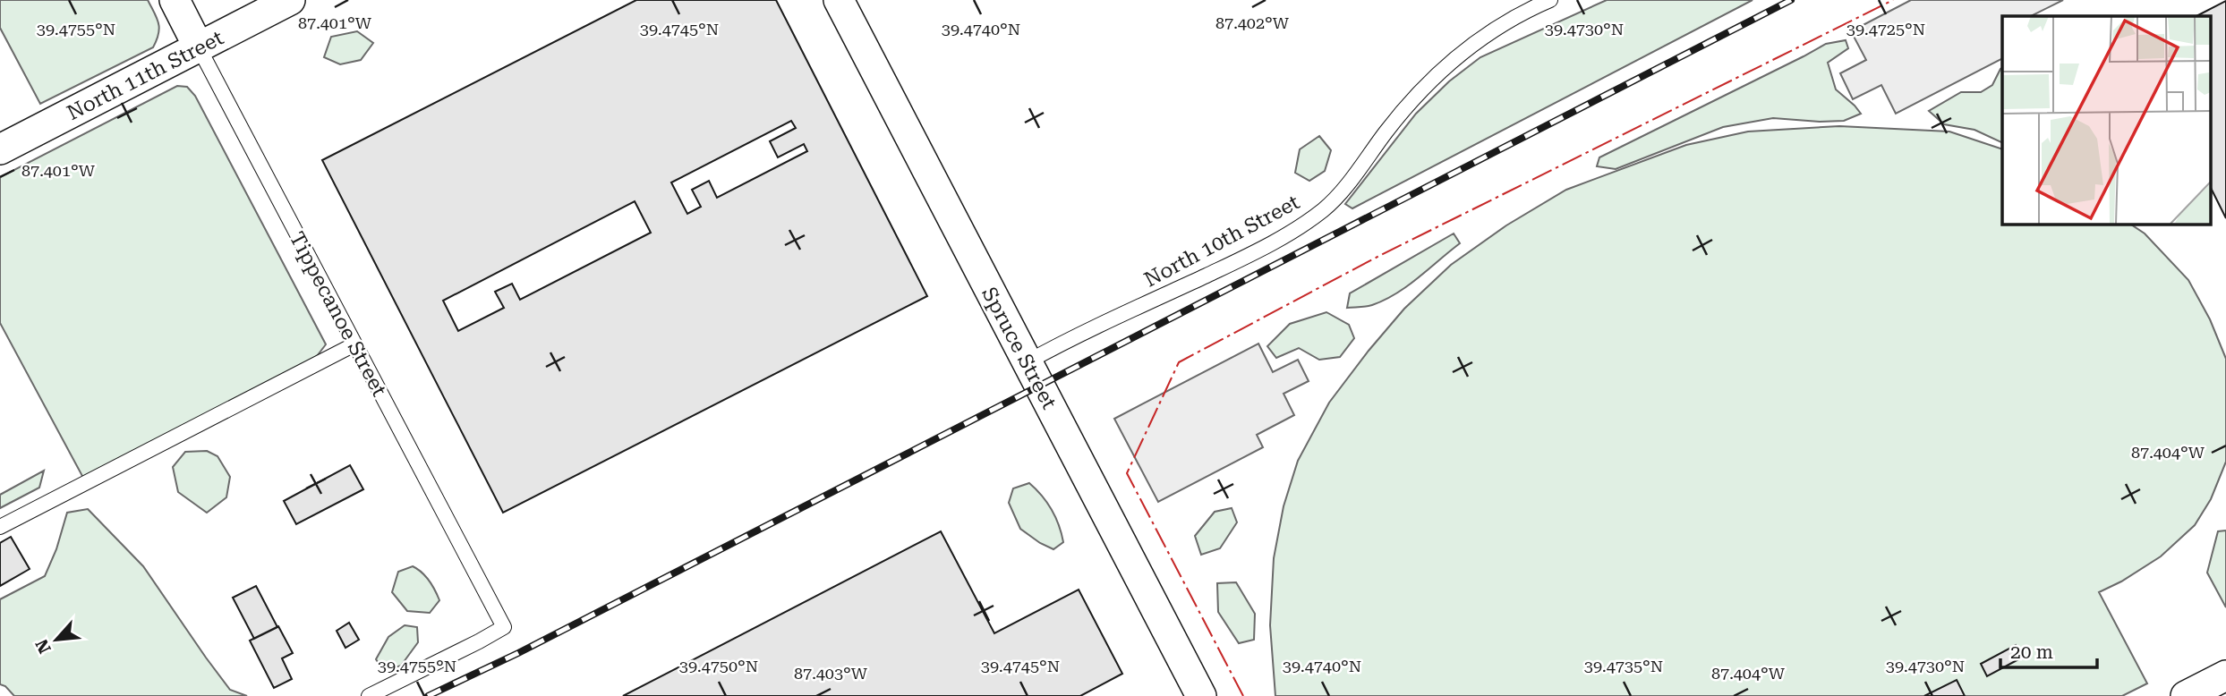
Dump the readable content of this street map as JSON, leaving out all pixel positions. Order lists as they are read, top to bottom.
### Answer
{
  "streets": {
    "street": ["North 11th Street", "Tippecanoe Street", "Spruce Street"],
    "lane": ["North 10th Street"]
  },
  "crossings": [
    ["North 11th Street", "Tippecanoe Street"],
    ["North 10th Street", "Spruce Street"]
  ],
  "scale_bar": "20 m",
  "north": "bottom left",
  "coordinates": [
    "87.401°W",
    "87.402°W",
    "39.4755°N",
    "39.4745°N",
    "39.4740°N",
    "39.4730°N",
    "39.4725°N",
    "87.404°W",
    "39.4750°N",
    "39.4735°N",
    "87.403°W"
  ]
}
